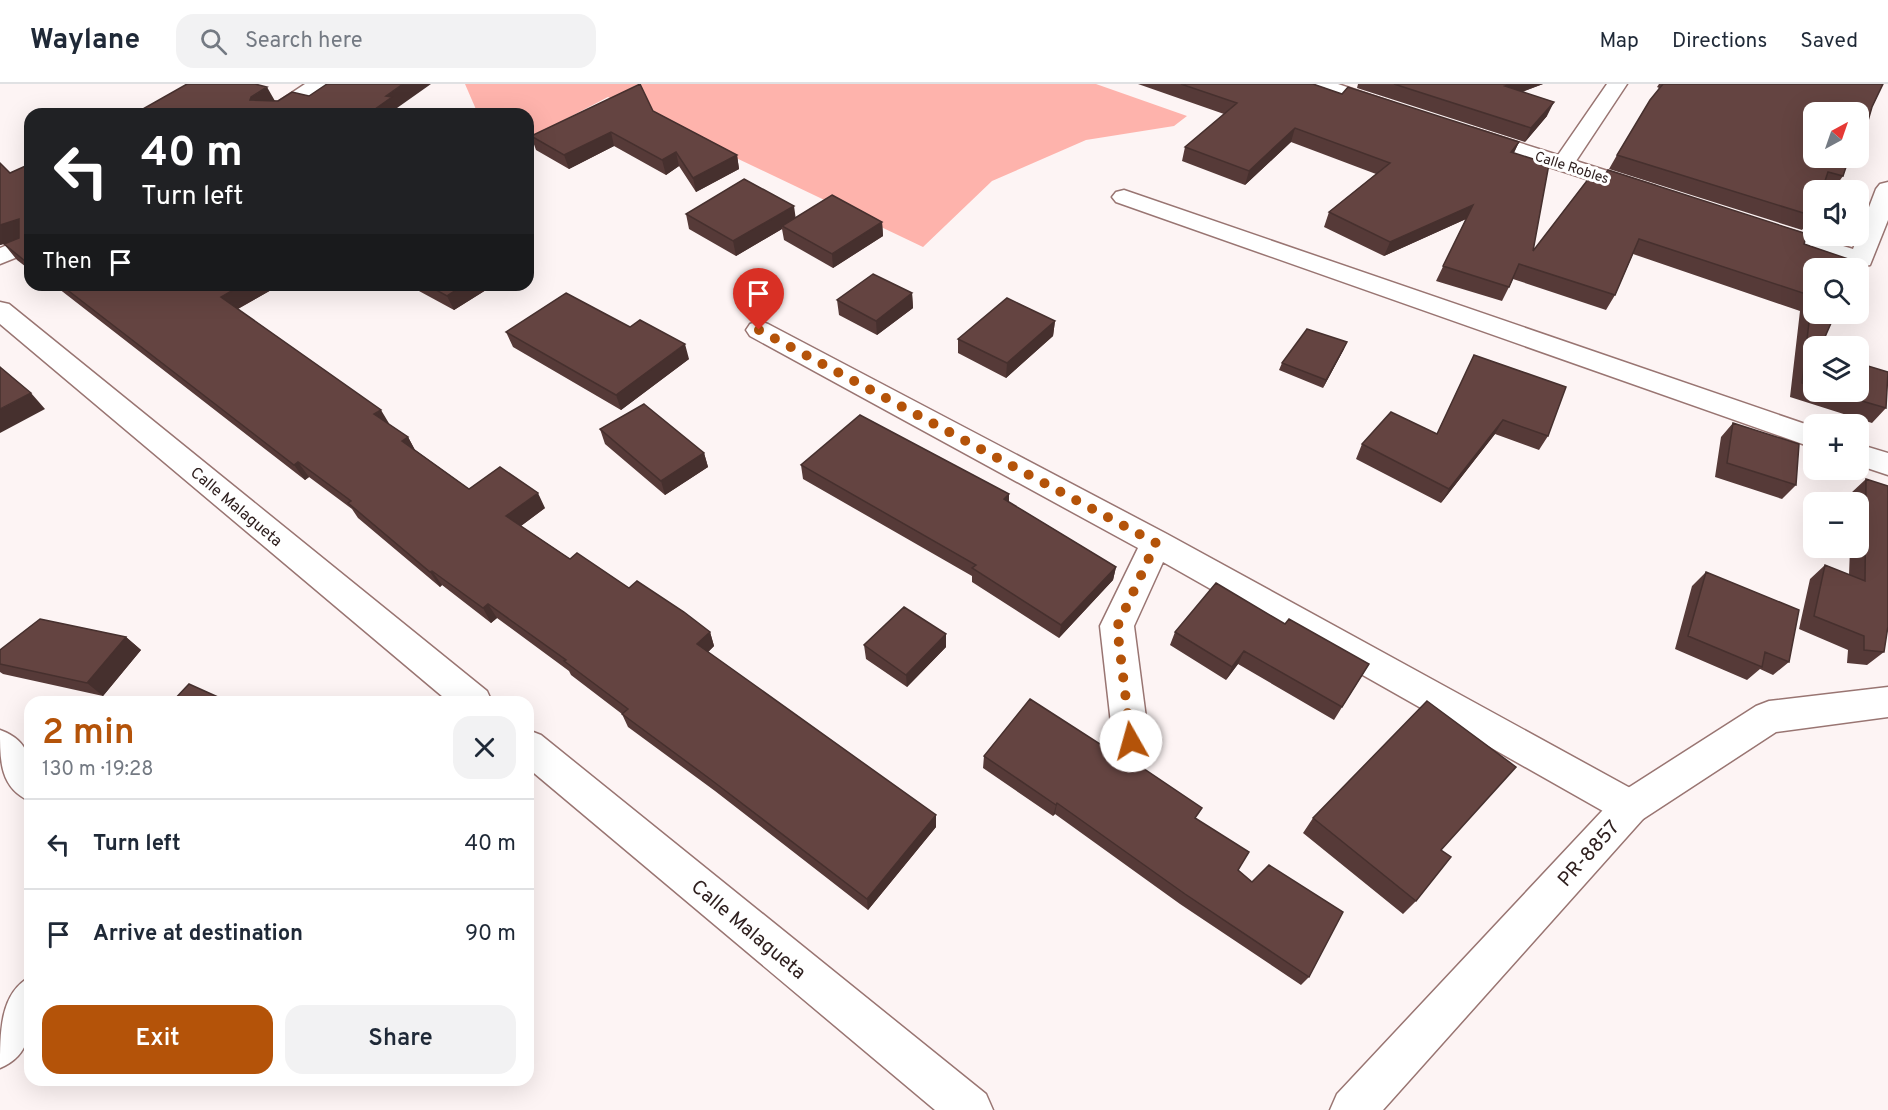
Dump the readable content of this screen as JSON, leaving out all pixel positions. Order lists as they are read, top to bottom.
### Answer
{
  "streets": {
    "street": ["Calle Robles", "Calle Malagueta", "PR-8857"]
  },
  "north": "top right",
  "page": {
    "header": "Waylane",
    "search": "Search here",
    "nav": ["Map", "Directions", "Saved"],
    "map_buttons": ["+", "−"],
    "turn": ["40 m", "Turn left"],
    "then": "Then",
    "heading": ["2 min", "130 m · 19:28"],
    "list": [
      {
        "name": "Turn left",
        "value": "40 m"
      },
      {
        "name": "Arrive at destination",
        "value": "90 m"
      }
    ],
    "buttons": ["Exit", "Share"]
  }
}
